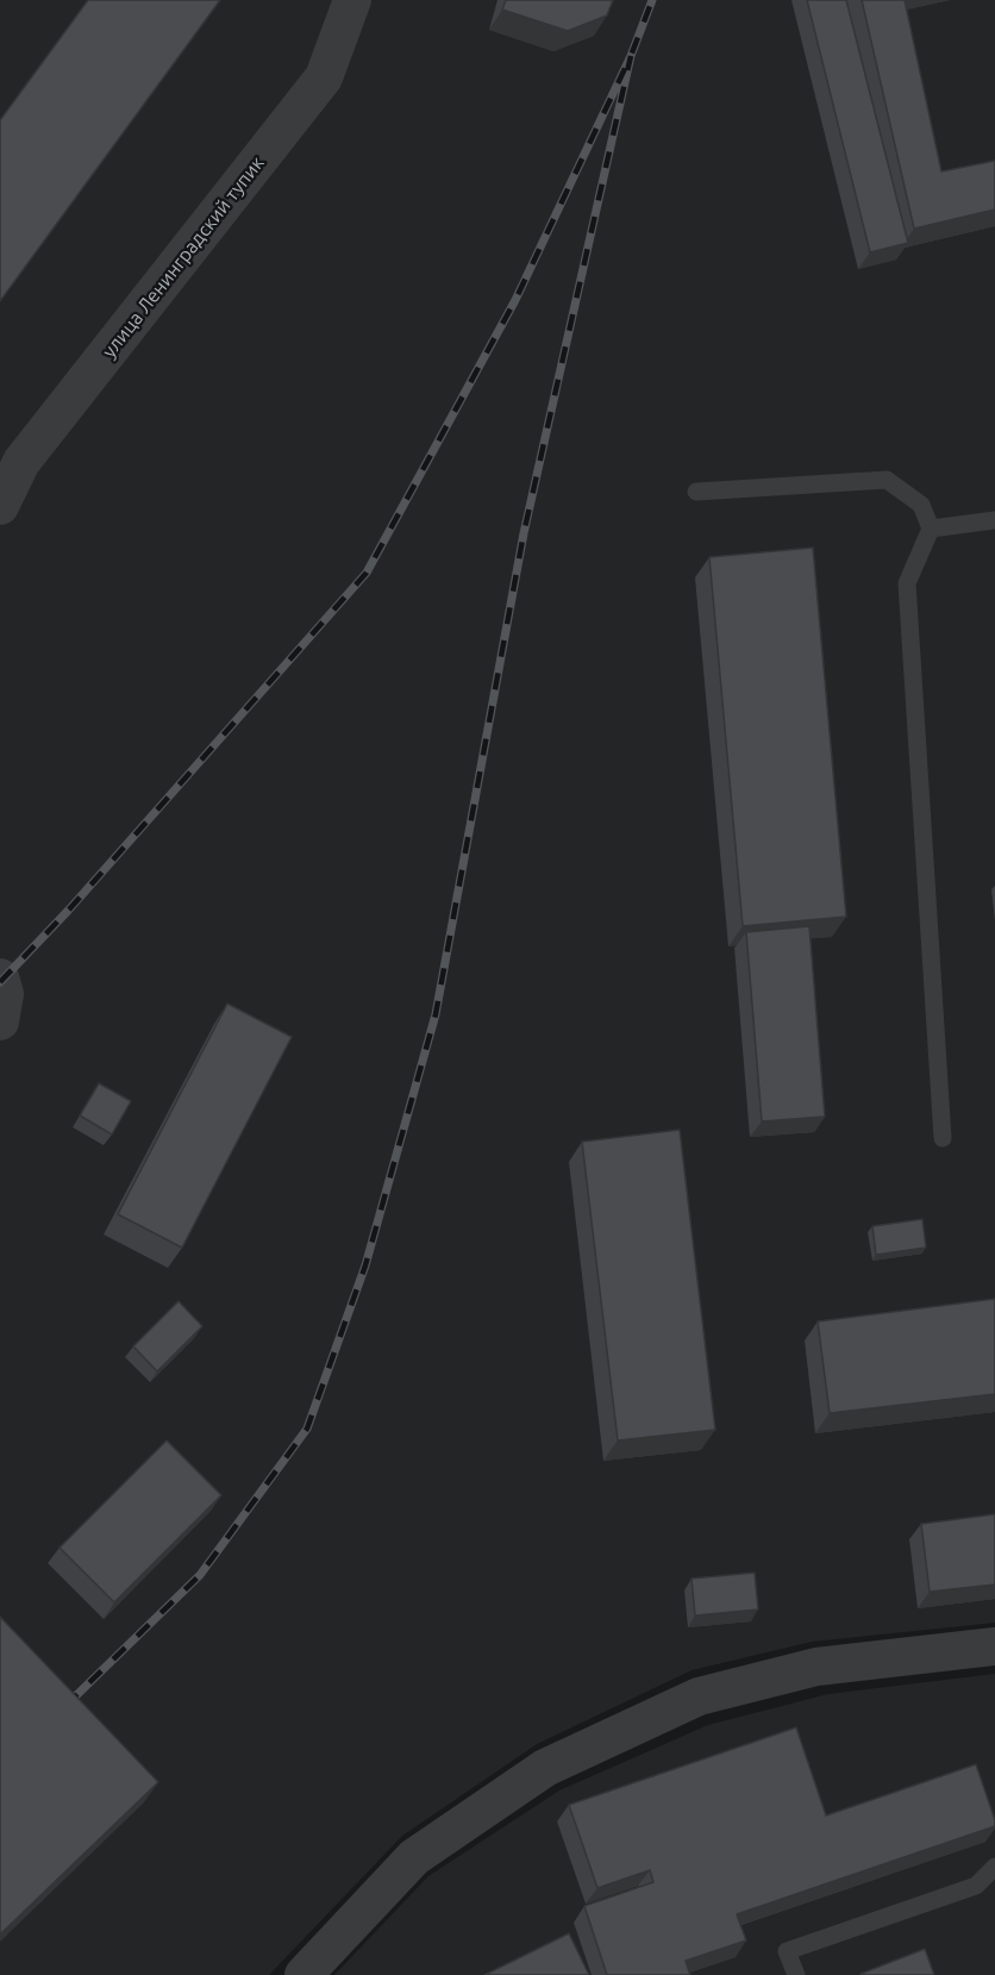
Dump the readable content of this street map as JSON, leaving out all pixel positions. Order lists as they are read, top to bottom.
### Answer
{
  "streets": {
    "street": ["улица Ленинградский тупик"]
  }
}
